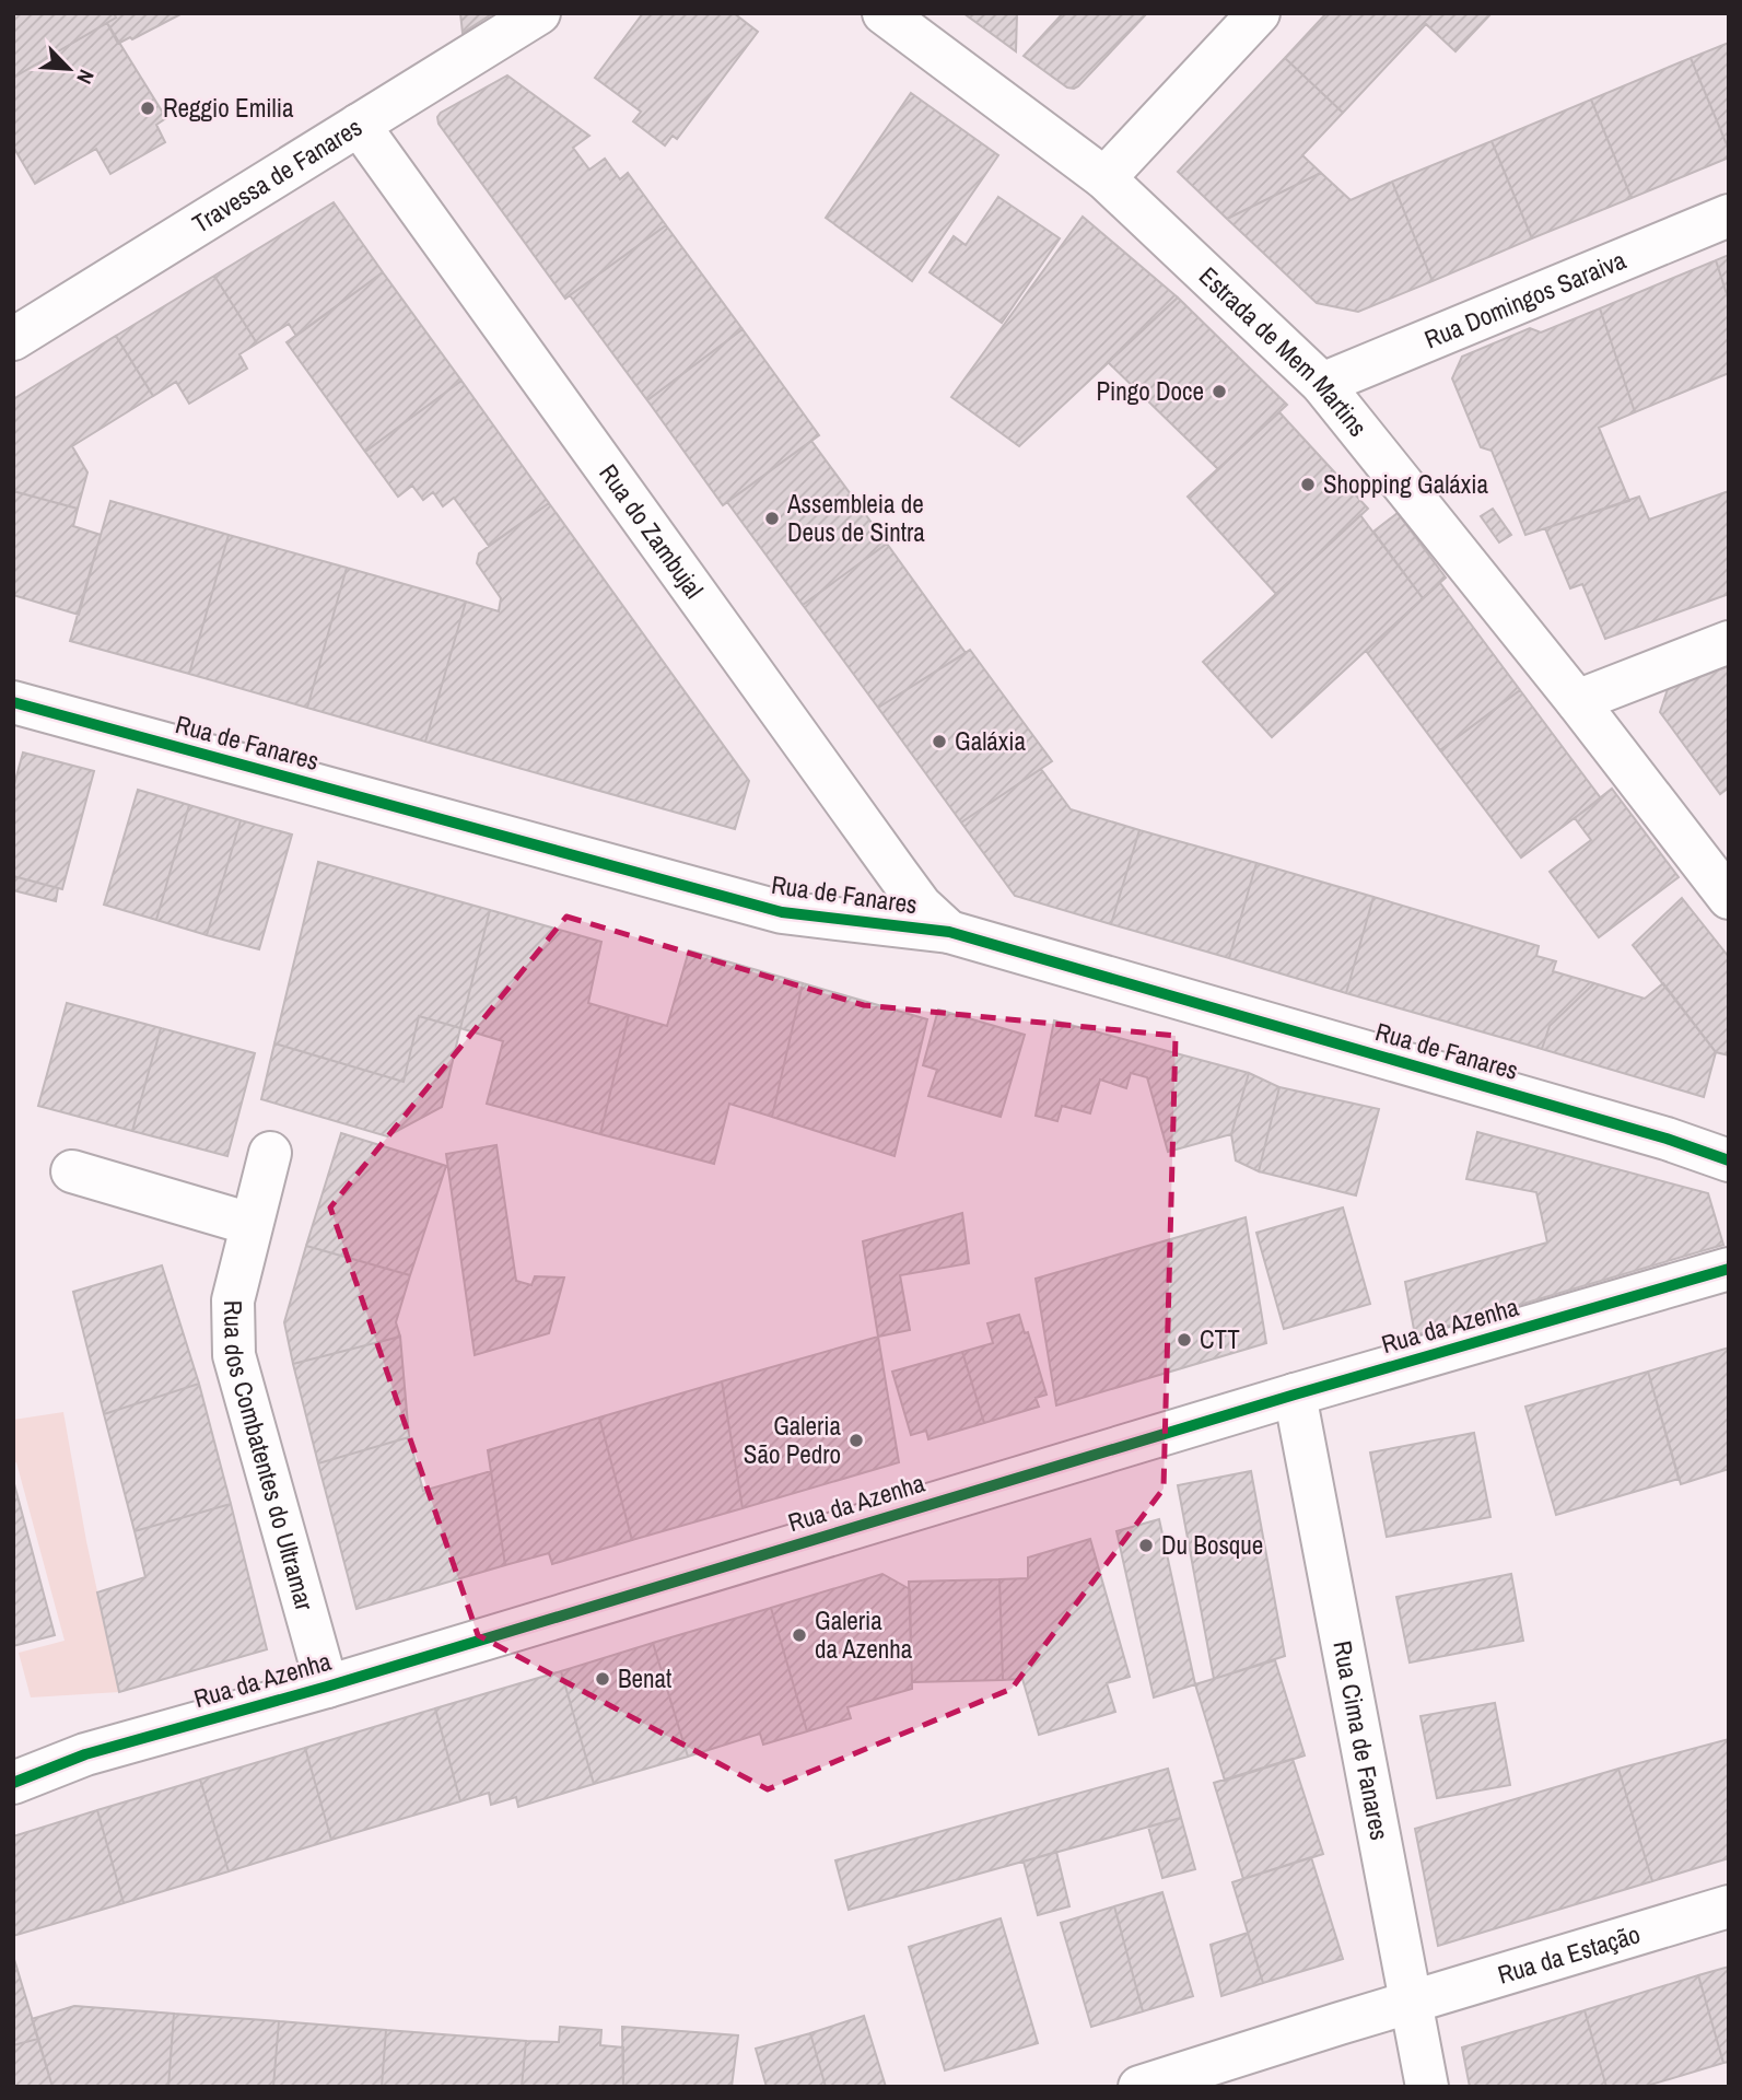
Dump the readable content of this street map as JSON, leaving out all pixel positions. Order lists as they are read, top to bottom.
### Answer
{
  "streets": {
    "street": [
      "Travessa de Fanares",
      "Rua Domingos Saraiva",
      "Estrada de Mem Martins",
      "Rua do Zambujal",
      "Rua de Fanares",
      "Rua da Azenha",
      "Rua dos Combatentes do Ultramar",
      "Rua Cima de Fanares",
      "Rua da Estação"
    ]
  },
  "crossings": [
    ["Travessa de Fanares", "Rua do Zambujal"],
    ["Rua Domingos Saraiva", "Estrada de Mem Martins"],
    ["Rua do Zambujal", "Rua de Fanares"],
    ["Rua da Azenha", "Rua dos Combatentes do Ultramar"],
    ["Rua da Azenha", "Rua Cima de Fanares"],
    ["Rua Cima de Fanares", "Rua da Estação"]
  ],
  "places": [
    "Reggio Emilia",
    "Pingo Doce",
    "Shopping Galáxia",
    "Assembleia de Deus de Sintra",
    "Galáxia",
    "CTT",
    "Galeria São Pedro",
    "Du Bosque",
    "Galeria da Azenha",
    "Benat"
  ],
  "north": "bottom right"
}
